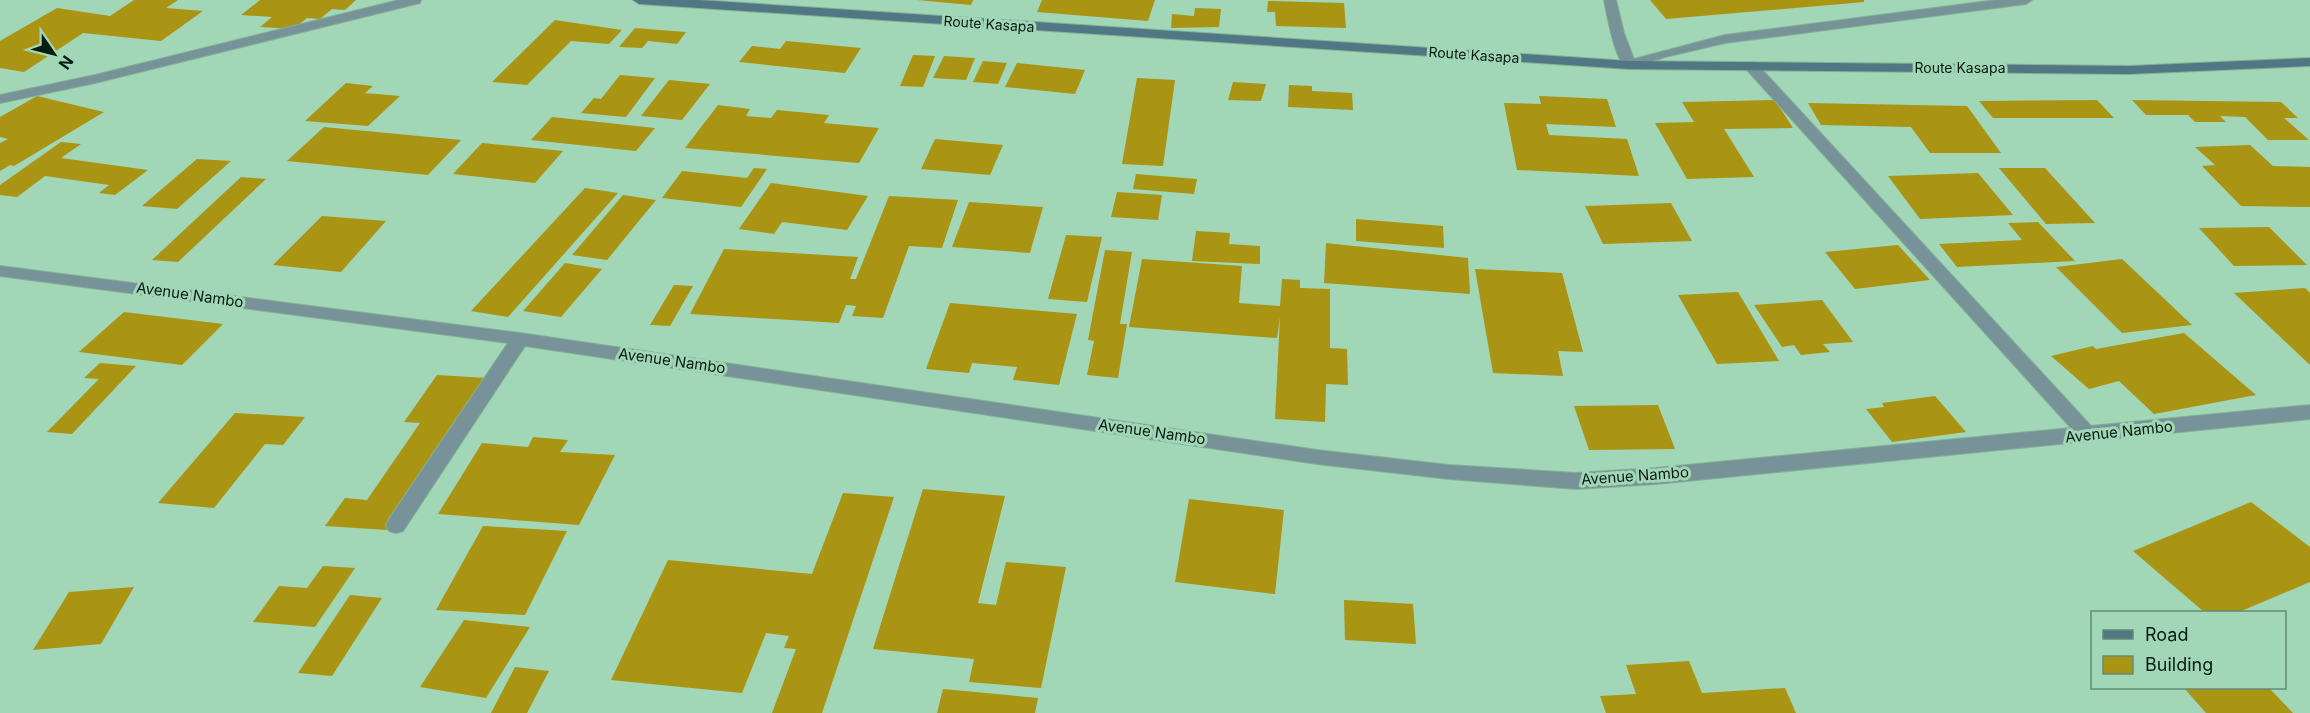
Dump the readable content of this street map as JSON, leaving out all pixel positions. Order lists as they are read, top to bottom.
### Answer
{
  "streets": {
    "main road": ["Route Kasapa"],
    "street": ["Avenue Nambo"]
  },
  "legend": ["Road", "Building"],
  "north": "bottom right"
}
